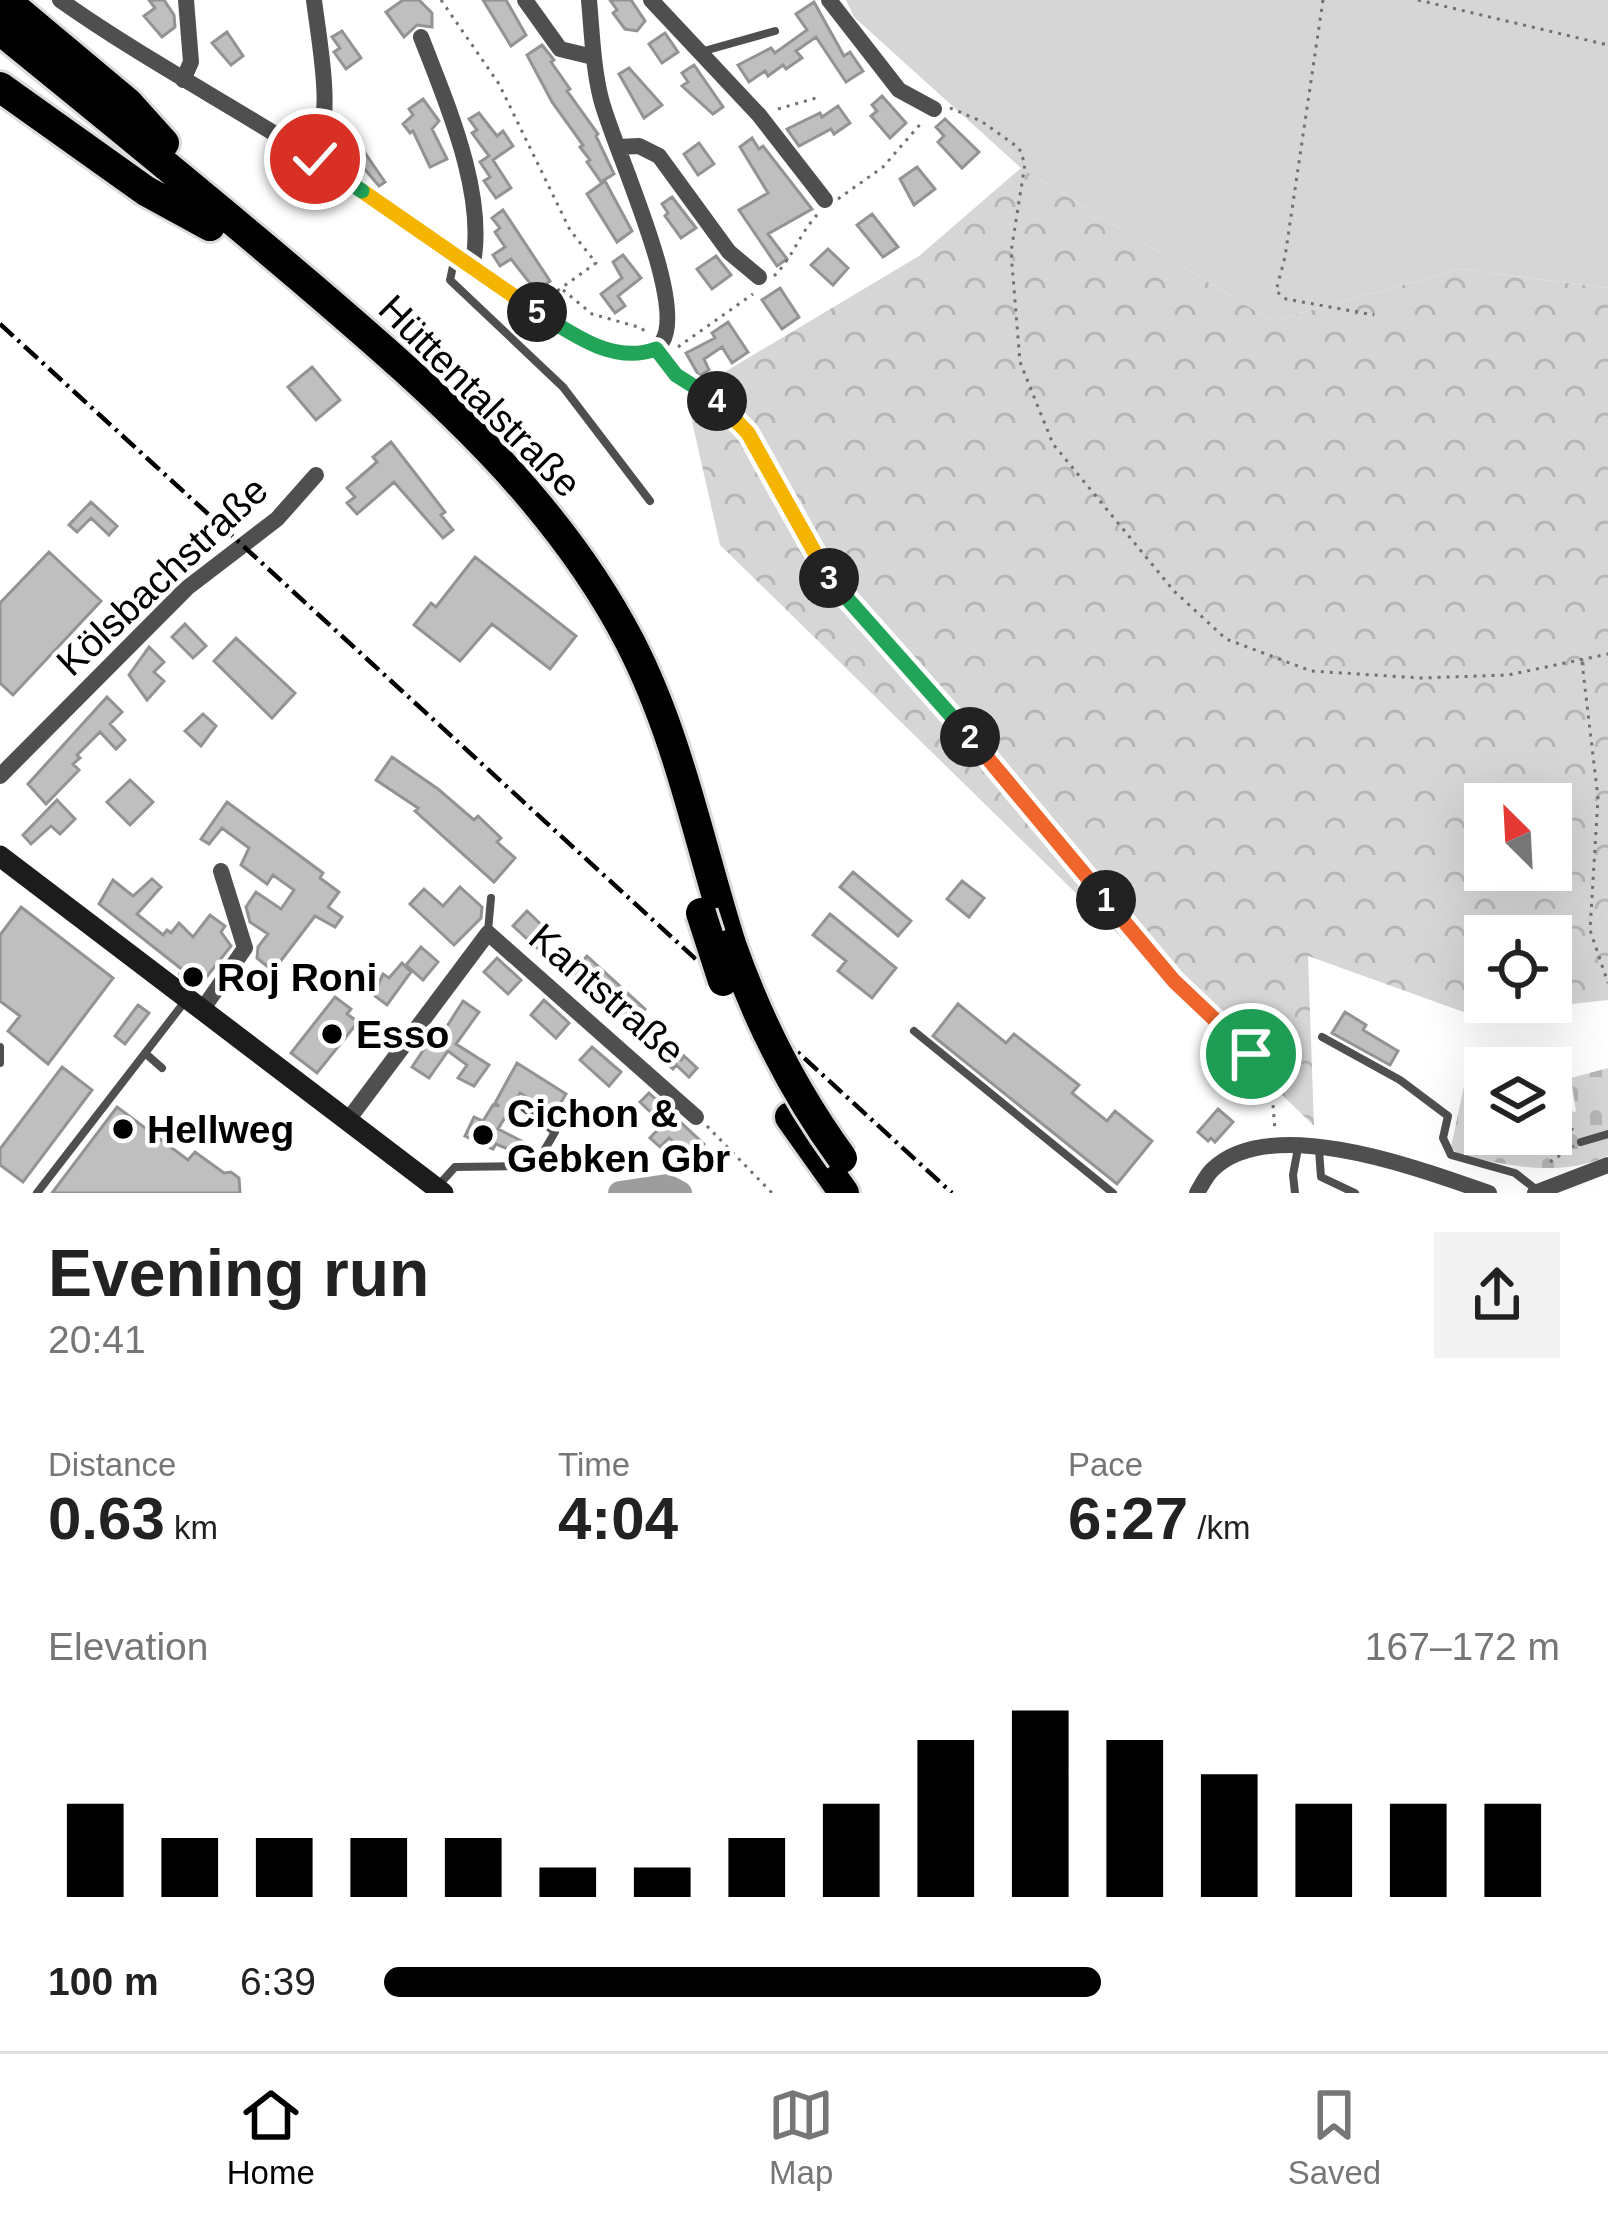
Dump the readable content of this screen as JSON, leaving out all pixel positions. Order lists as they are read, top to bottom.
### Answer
{
  "streets": {
    "highway": ["Hüttentalstraße"],
    "street": ["Kölsbachstraße", "Kantstraße"]
  },
  "places": [
    "Roj Roni",
    "Esso",
    "Hellweg",
    "Cichon & Gebken Gbr"
  ],
  "north": "top left",
  "page": {
    "pins": [
      "5",
      "4",
      "3",
      "2",
      "1"
    ],
    "heading": ["Evening run", "20:41"],
    "stats": [
      ["Distance", "0.63 km"],
      ["Time", "4:04"],
      ["Pace", "6:27 /km"]
    ],
    "chart": ["Elevation", "167–172 m"],
    "list": [
      {
        "name": "100 m",
        "note": "6:39"
      }
    ],
    "tabs": ["Home", "Map", "Saved"]
  }
}
